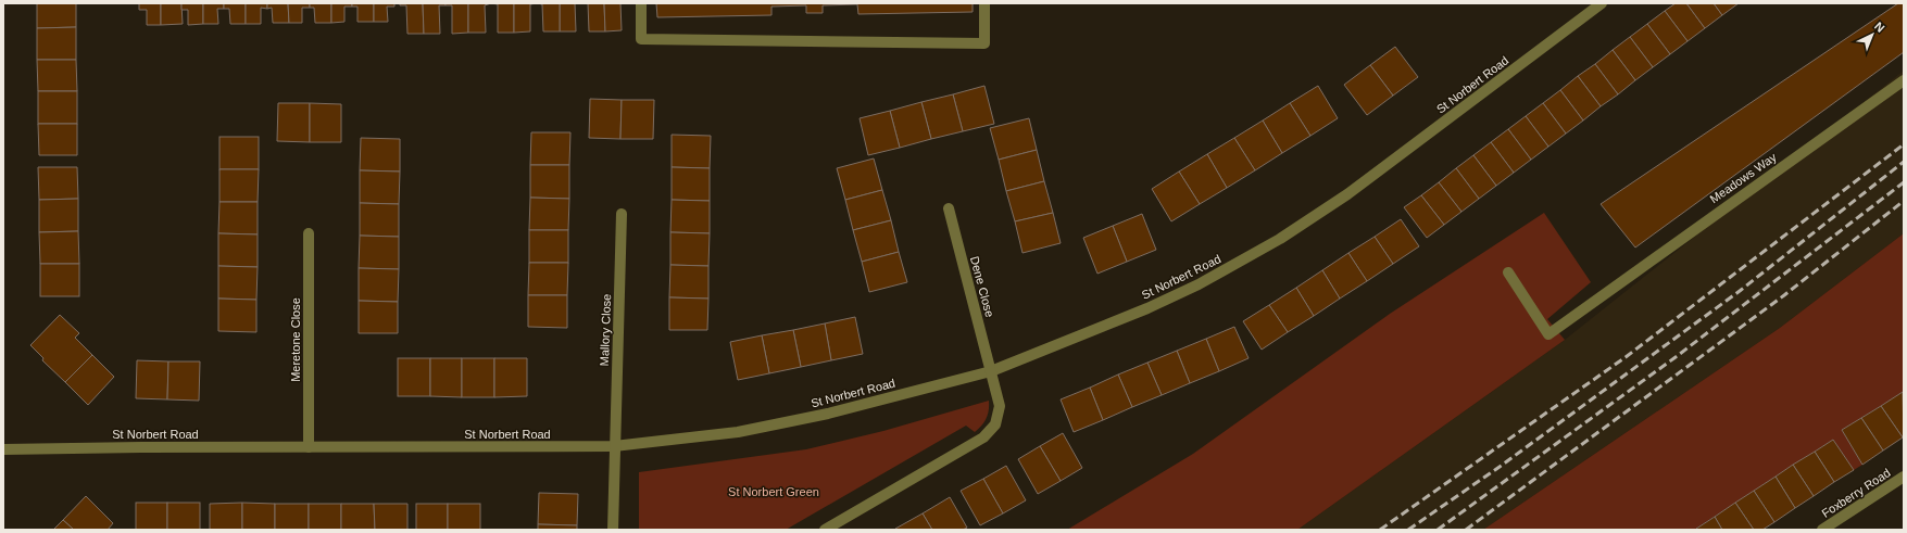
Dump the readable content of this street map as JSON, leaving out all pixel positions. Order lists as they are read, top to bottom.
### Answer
{
  "streets": {
    "street": [
      "St Norbert Road",
      "Meadows Way",
      "Dene Close",
      "Mallory Close",
      "Meretone Close",
      "Foxberry Road"
    ]
  },
  "crossings": [
    ["St Norbert Road", "Dene Close"],
    ["St Norbert Road", "Mallory Close"],
    ["St Norbert Road", "Meretone Close"]
  ],
  "parks": ["St Norbert Green"],
  "north": "top right"
}
